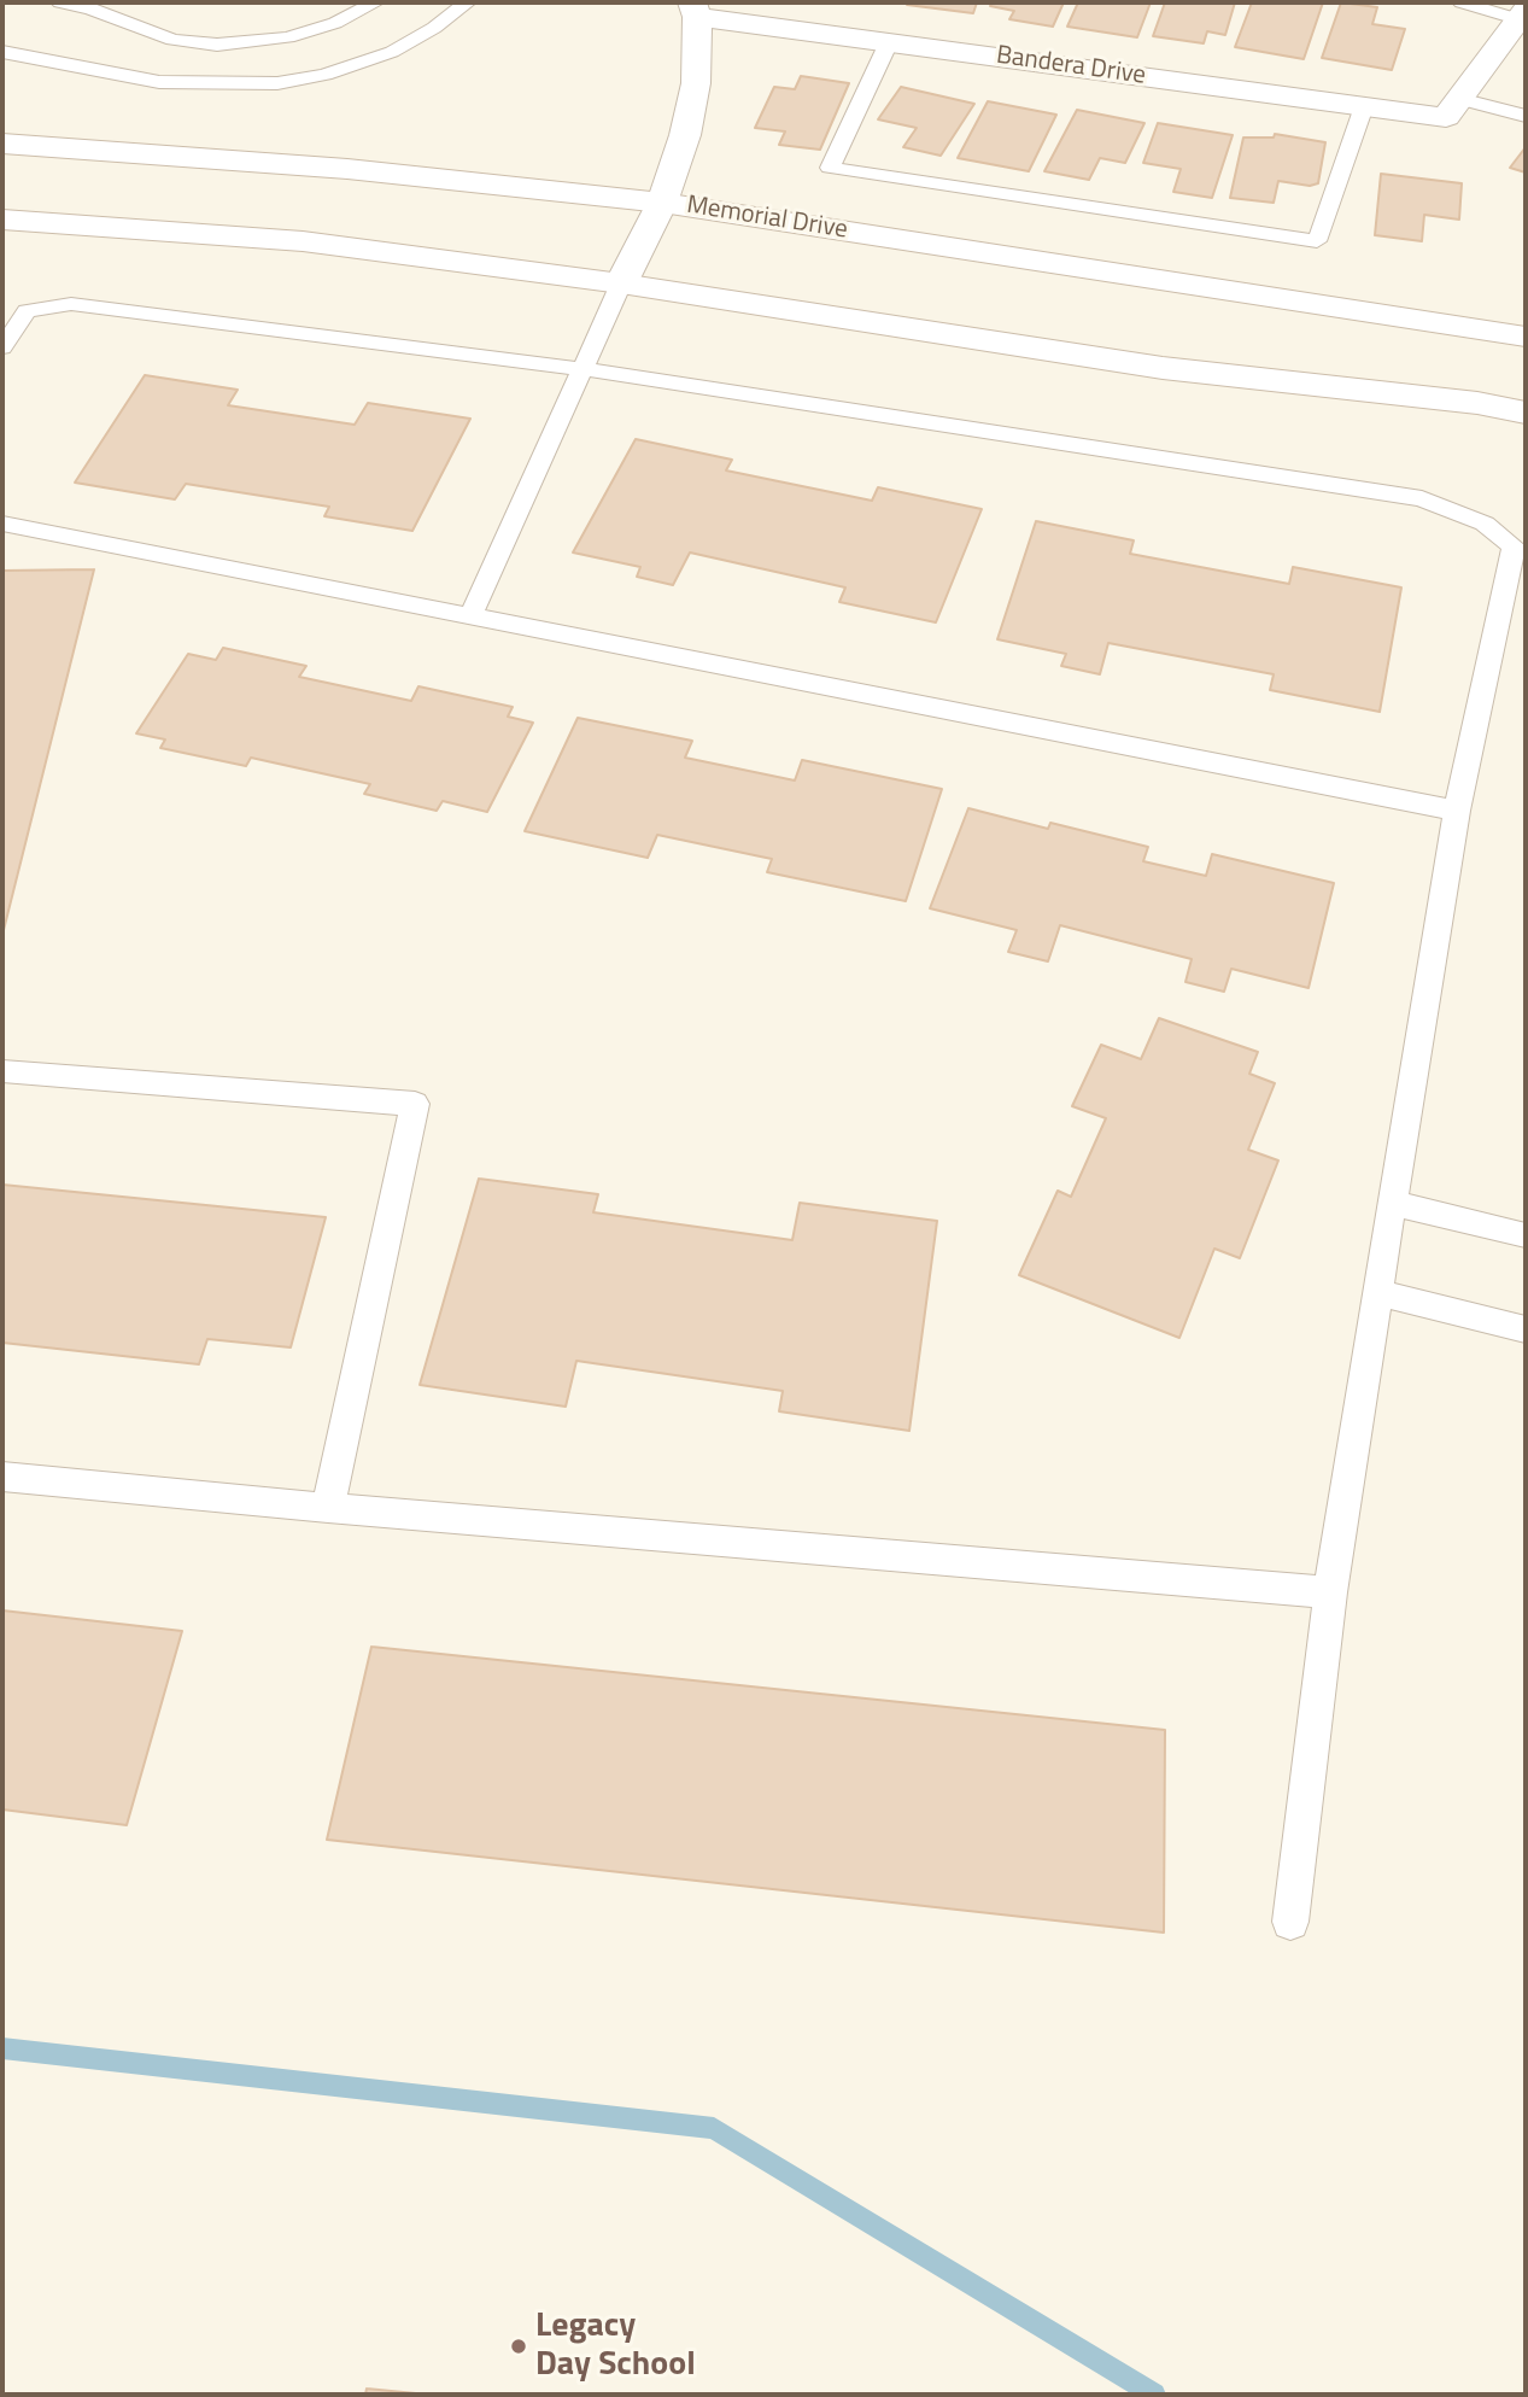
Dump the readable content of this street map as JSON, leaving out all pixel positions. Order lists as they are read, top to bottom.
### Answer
{
  "streets": {
    "main road": ["Bandera Drive", "Memorial Drive"]
  },
  "places": ["Legacy Day School"]
}
